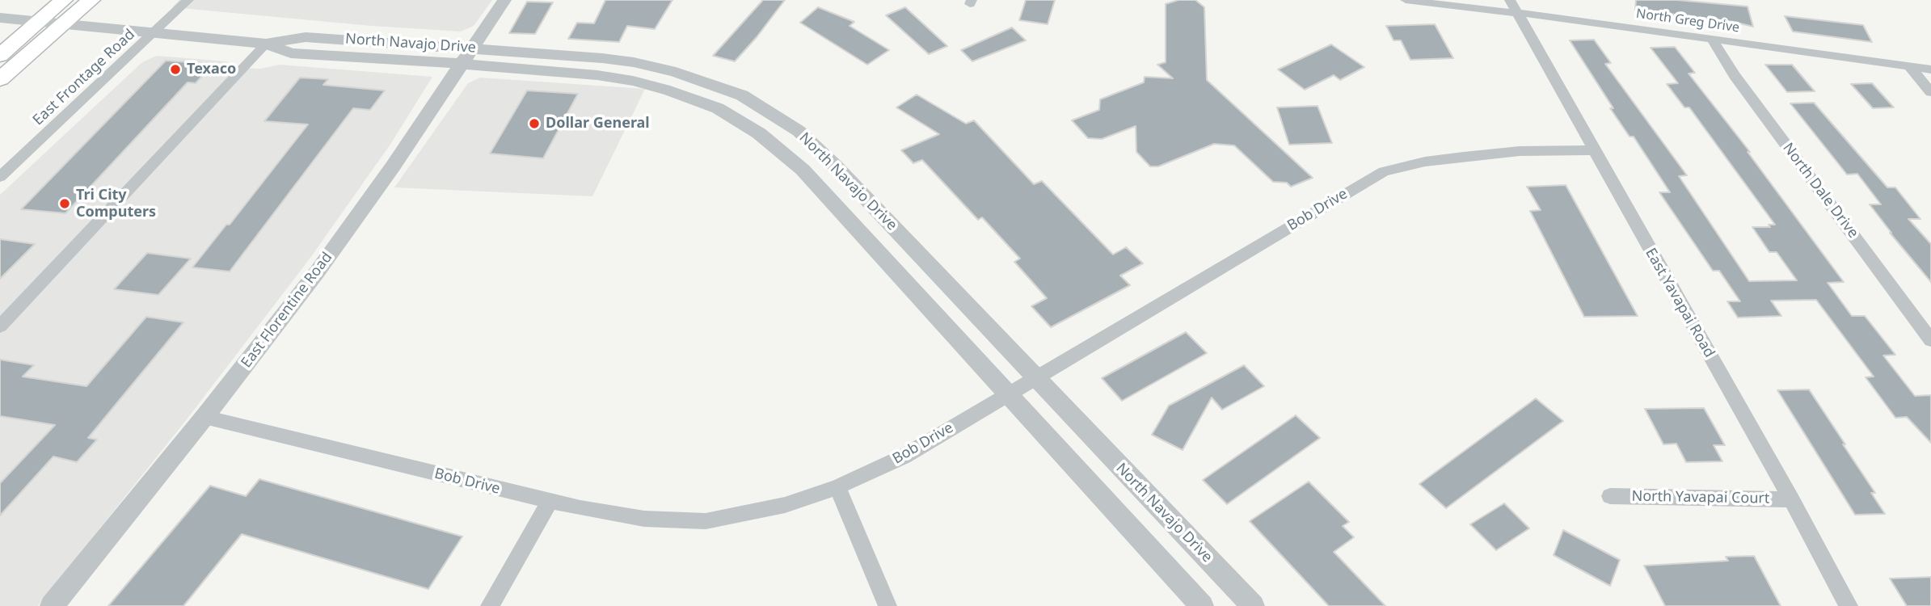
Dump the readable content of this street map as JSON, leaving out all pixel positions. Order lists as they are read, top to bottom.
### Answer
{
  "streets": {
    "street": [
      "North Greg Drive",
      "North Navajo Drive",
      "East Frontage Road",
      "North Dale Drive",
      "Bob Drive",
      "East Yavapai Road",
      "East Florentine Road",
      "North Yavapai Court"
    ]
  },
  "crossings": [
    ["North Greg Drive", "North Dale Drive"],
    ["North Greg Drive", "East Yavapai Road"],
    ["North Navajo Drive", "East Frontage Road"],
    ["North Navajo Drive", "Bob Drive"],
    ["North Navajo Drive", "East Florentine Road"],
    ["Bob Drive", "East Yavapai Road"],
    ["Bob Drive", "East Florentine Road"],
    ["East Yavapai Road", "North Yavapai Court"]
  ],
  "places": ["Texaco", "Dollar General", "Tri City Computers"]
}
